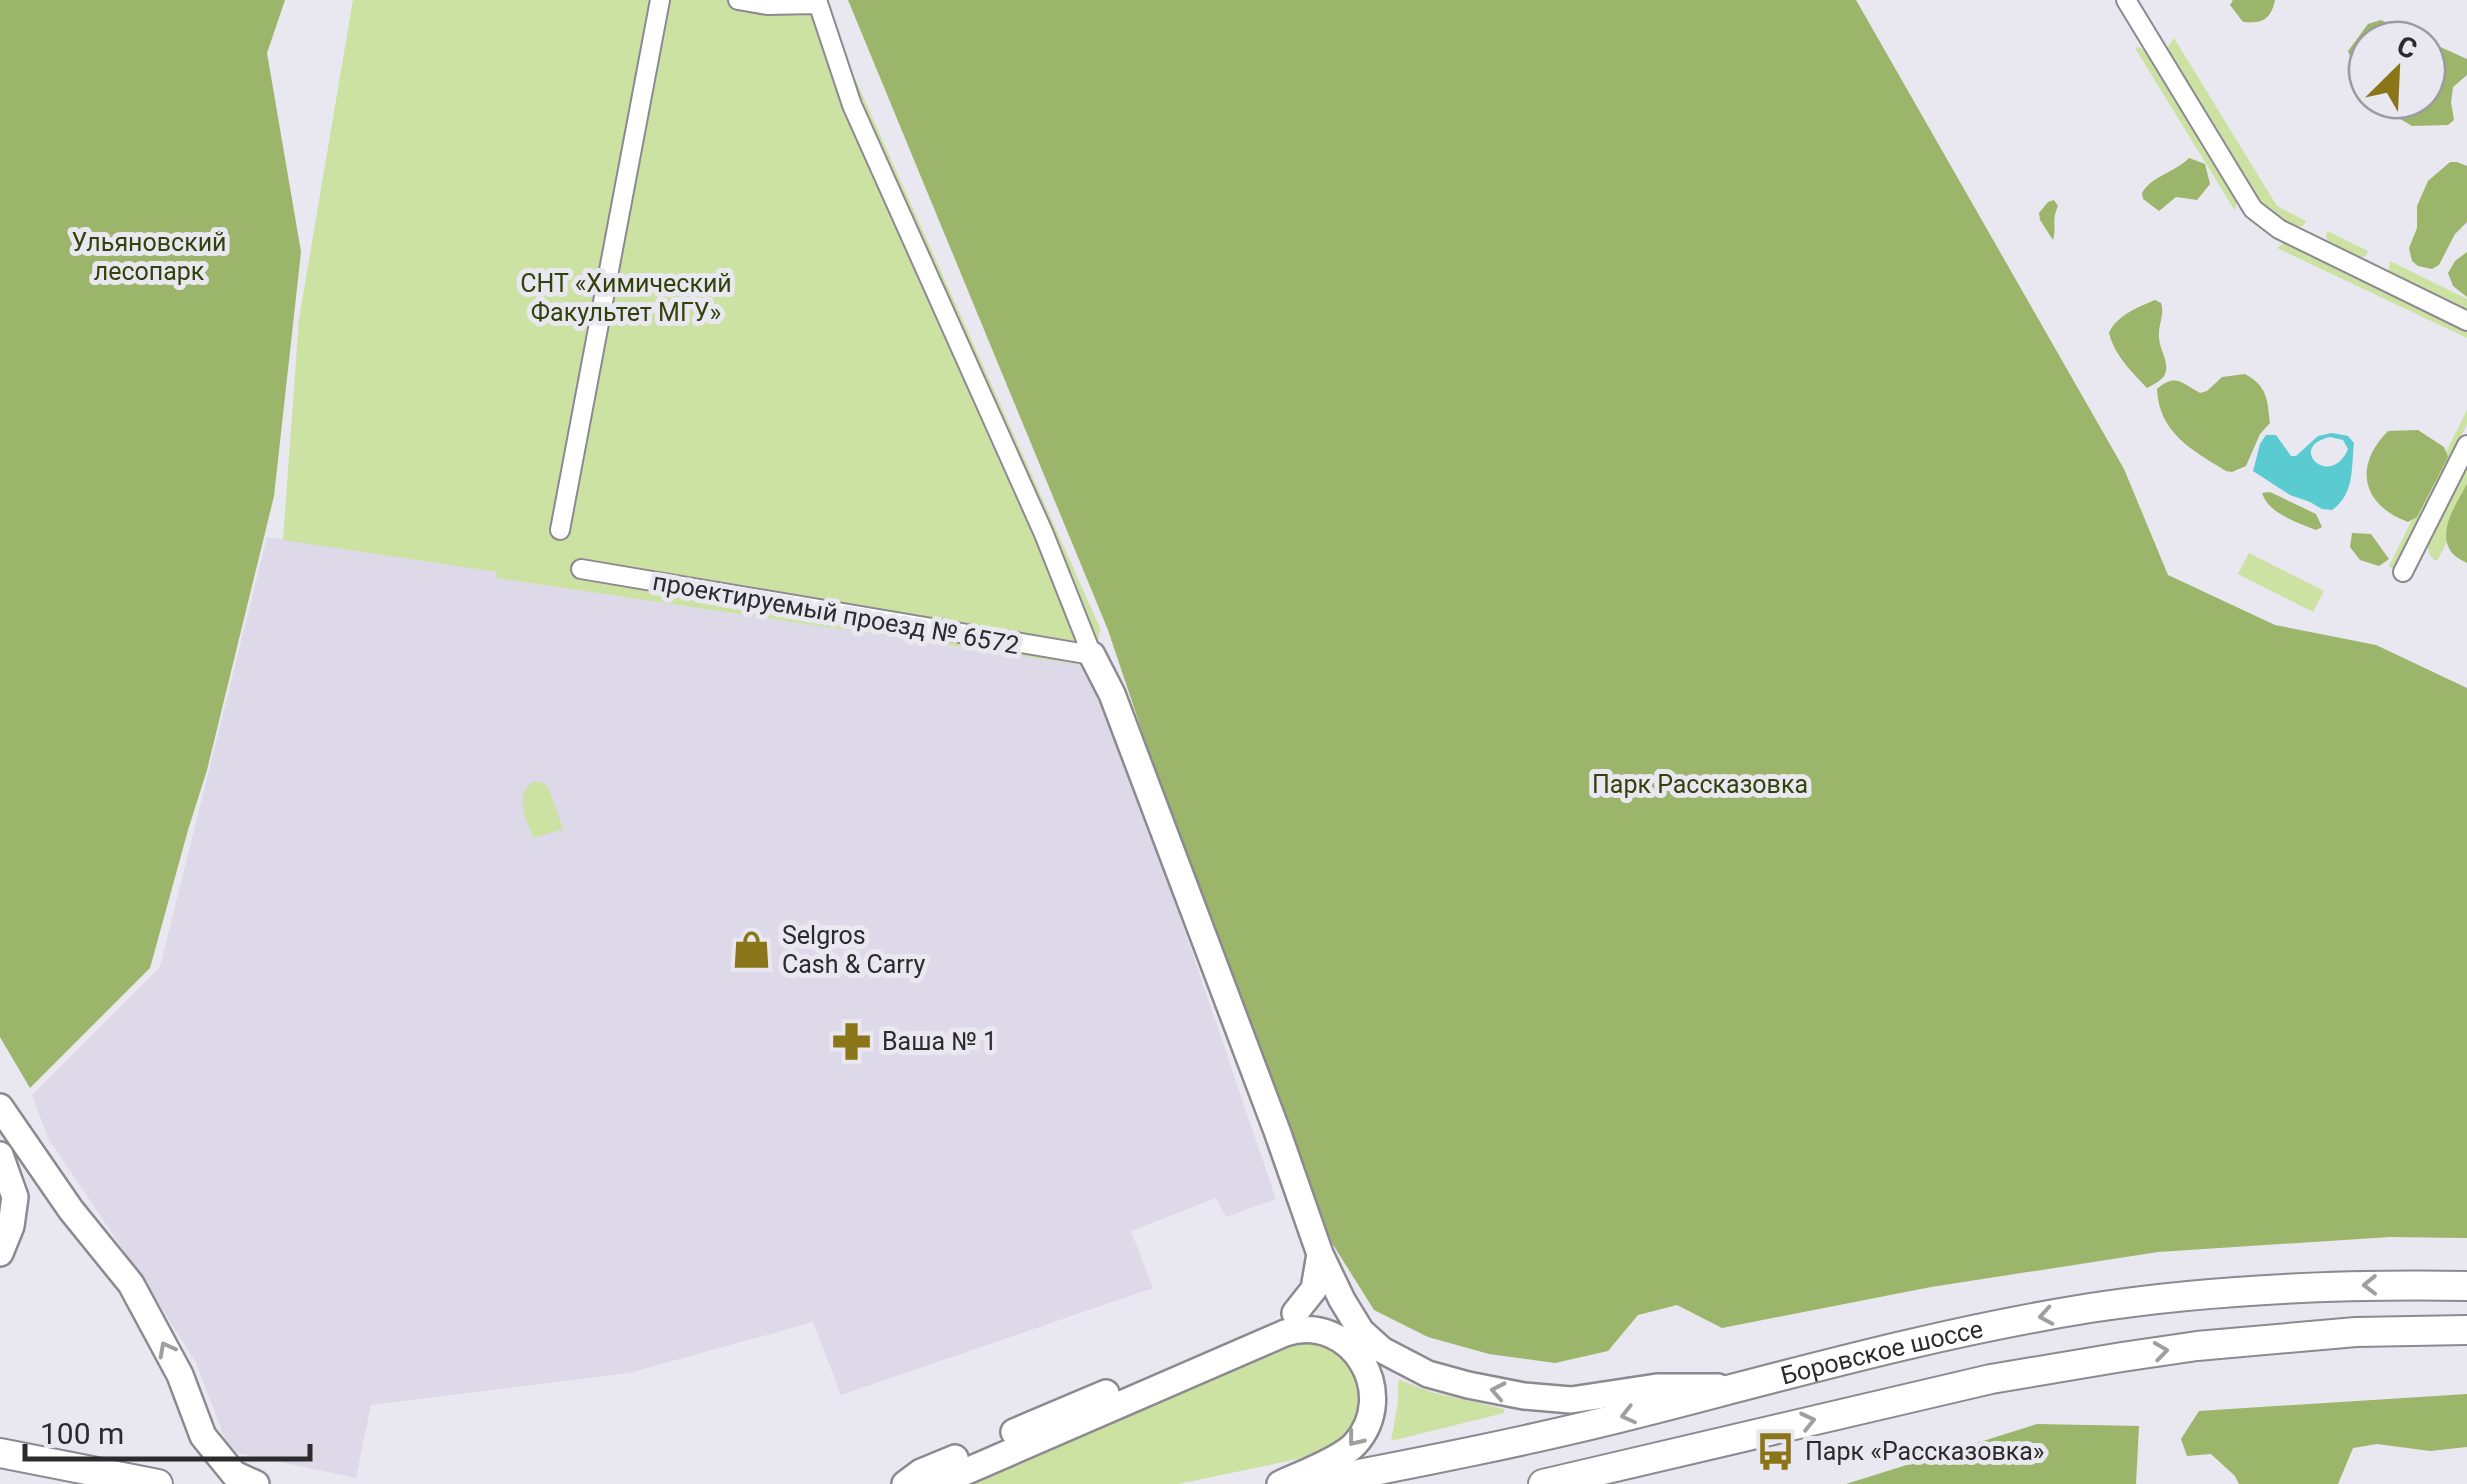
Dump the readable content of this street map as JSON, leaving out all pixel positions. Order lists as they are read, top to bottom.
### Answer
{
  "streets": {
    "main road": ["Боровское шоссе"],
    "street": ["проектируемый проезд № 6572"]
  },
  "parks": ["Ульяновский лесопарк", "СНТ «Химический Факультет МГУ»", "Парк Рассказовка"],
  "places": {
    "shop": ["Selgros Cash & Carry"],
    "pharmacy": ["Ваша № 1"],
    "bus stop": ["Парк «Рассказовка»"]
  },
  "scale_bar": "100 m",
  "north": "top right"
}
